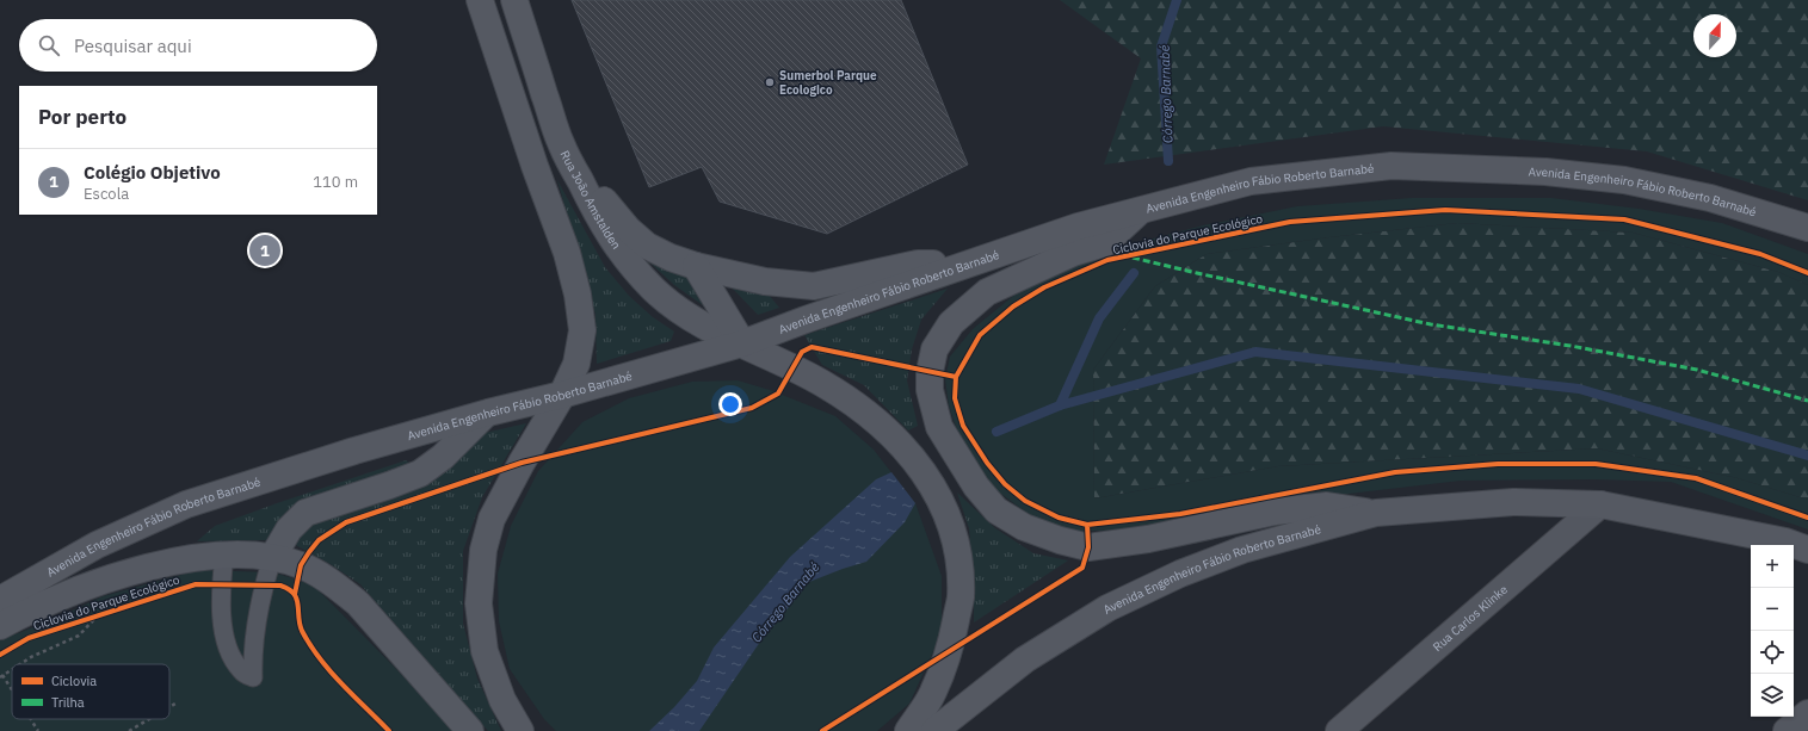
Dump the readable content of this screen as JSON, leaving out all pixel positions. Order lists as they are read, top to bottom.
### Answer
{
  "streets": {
    "main road": ["Avenida Engenheiro Fábio Roberto Barnabé", "Rua João Amstalden"],
    "street": ["Rua Carlos Klinke"],
    "cycle path": ["Ciclovia do Parque Ecológico"]
  },
  "crossings": [
    ["Avenida Engenheiro Fábio Roberto Barnabé", "Rua João Amstalden"],
    ["Avenida Engenheiro Fábio Roberto Barnabé", "Rua Carlos Klinke"]
  ],
  "water": ["Córrego Barnabé"],
  "places": ["Sumerbol Parque Ecologico"],
  "legend": ["Ciclovia", "Trilha"],
  "north": "top",
  "page": {
    "search": "Pesquisar aqui",
    "heading": "Por perto",
    "list": [
      {
        "mark": "1",
        "name": "Colégio Objetivo",
        "note": "Escola",
        "value": "110 m"
      }
    ],
    "pins": "1",
    "map_buttons": ["+", "−"]
  }
}
